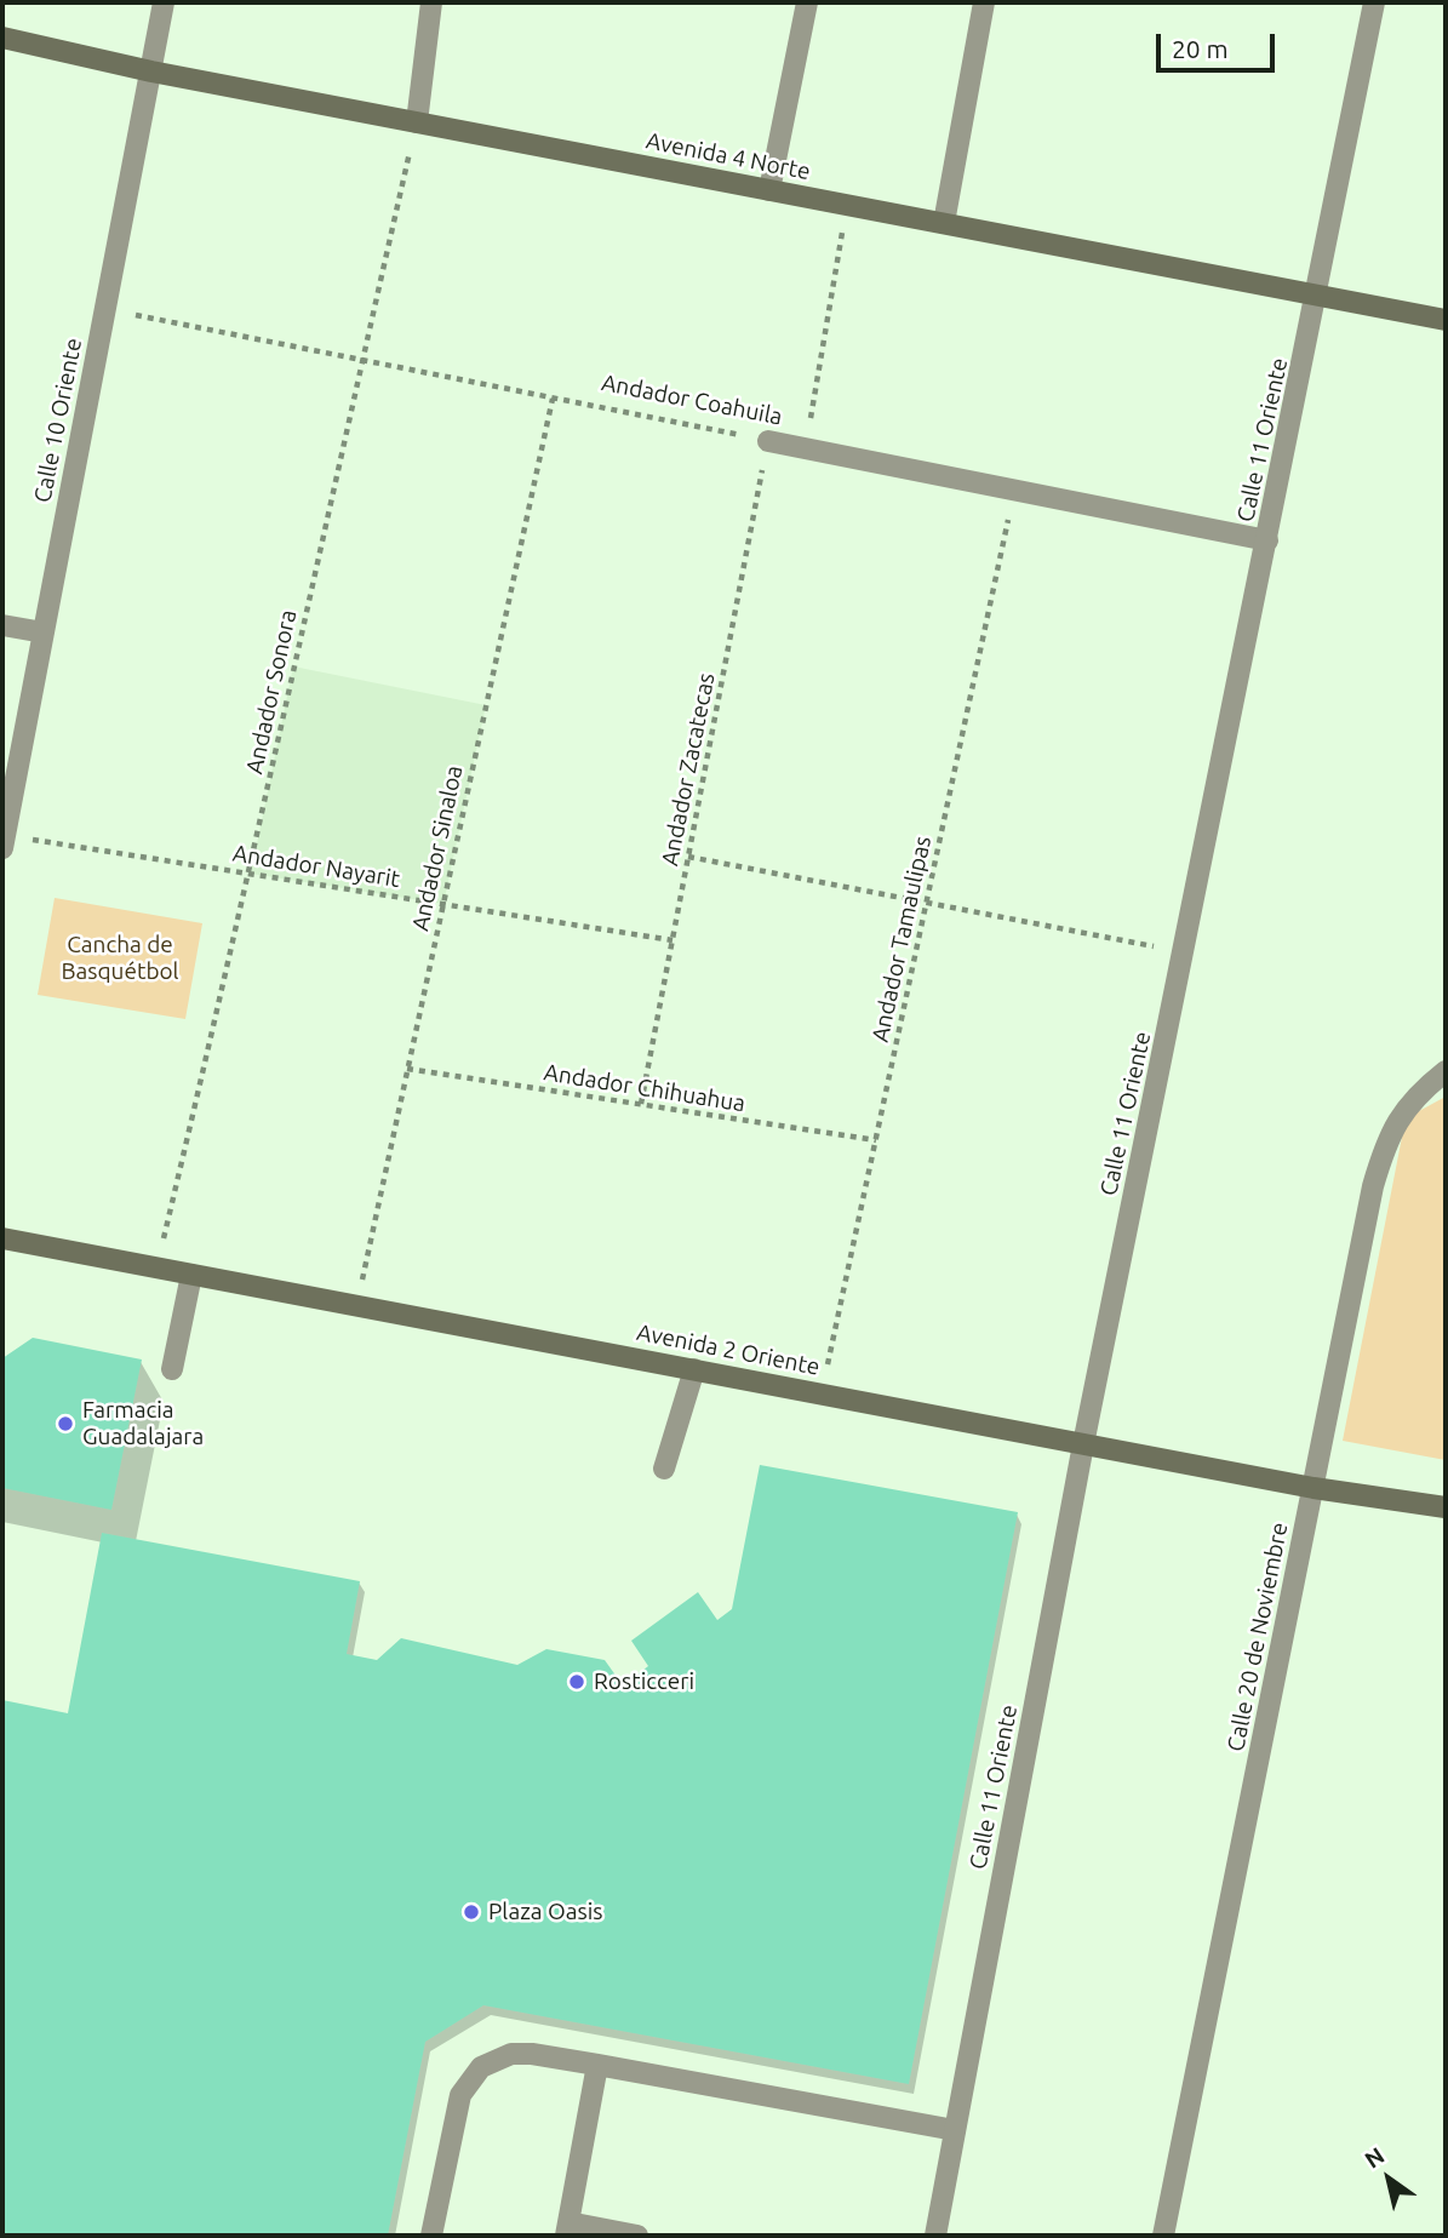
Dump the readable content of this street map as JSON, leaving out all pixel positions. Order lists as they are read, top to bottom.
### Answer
{
  "streets": {
    "street": [
      "Avenida 4 Norte",
      "Andador Coahuila",
      "Calle 10 Oriente",
      "Calle 11 Oriente",
      "Avenida 2 Oriente",
      "Calle 20 de Noviembre"
    ],
    "path": [
      "Andador Sonora",
      "Andador Zacatecas",
      "Andador Sinaloa",
      "Andador Nayarit",
      "Andador Tamaulipas",
      "Andador Chihuahua"
    ]
  },
  "crossings": [
    ["Avenida 4 Norte", "Calle 10 Oriente"],
    ["Avenida 4 Norte", "Calle 11 Oriente"],
    ["Avenida 4 Norte", "Andador Sonora"],
    ["Andador Coahuila", "Calle 10 Oriente"],
    ["Andador Coahuila", "Calle 11 Oriente"],
    ["Andador Coahuila", "Andador Sonora"],
    ["Andador Coahuila", "Andador Zacatecas"],
    ["Andador Coahuila", "Andador Sinaloa"],
    ["Andador Coahuila", "Andador Tamaulipas"],
    ["Calle 10 Oriente", "Andador Nayarit"],
    ["Calle 11 Oriente", "Avenida 2 Oriente"],
    ["Andador Sonora", "Andador Nayarit"],
    ["Andador Sonora", "Avenida 2 Oriente"],
    ["Andador Zacatecas", "Andador Nayarit"],
    ["Andador Zacatecas", "Andador Chihuahua"],
    ["Andador Sinaloa", "Andador Nayarit"],
    ["Andador Sinaloa", "Andador Chihuahua"],
    ["Andador Sinaloa", "Avenida 2 Oriente"],
    ["Andador Tamaulipas", "Andador Chihuahua"],
    ["Andador Tamaulipas", "Avenida 2 Oriente"],
    ["Avenida 2 Oriente", "Calle 20 de Noviembre"]
  ],
  "parks": ["Cancha de Basquétbol"],
  "places": ["Farmacia Guadalajara", "Rosticceri", "Plaza Oasis"],
  "scale_bar": "20 m",
  "north": "top left"
}
